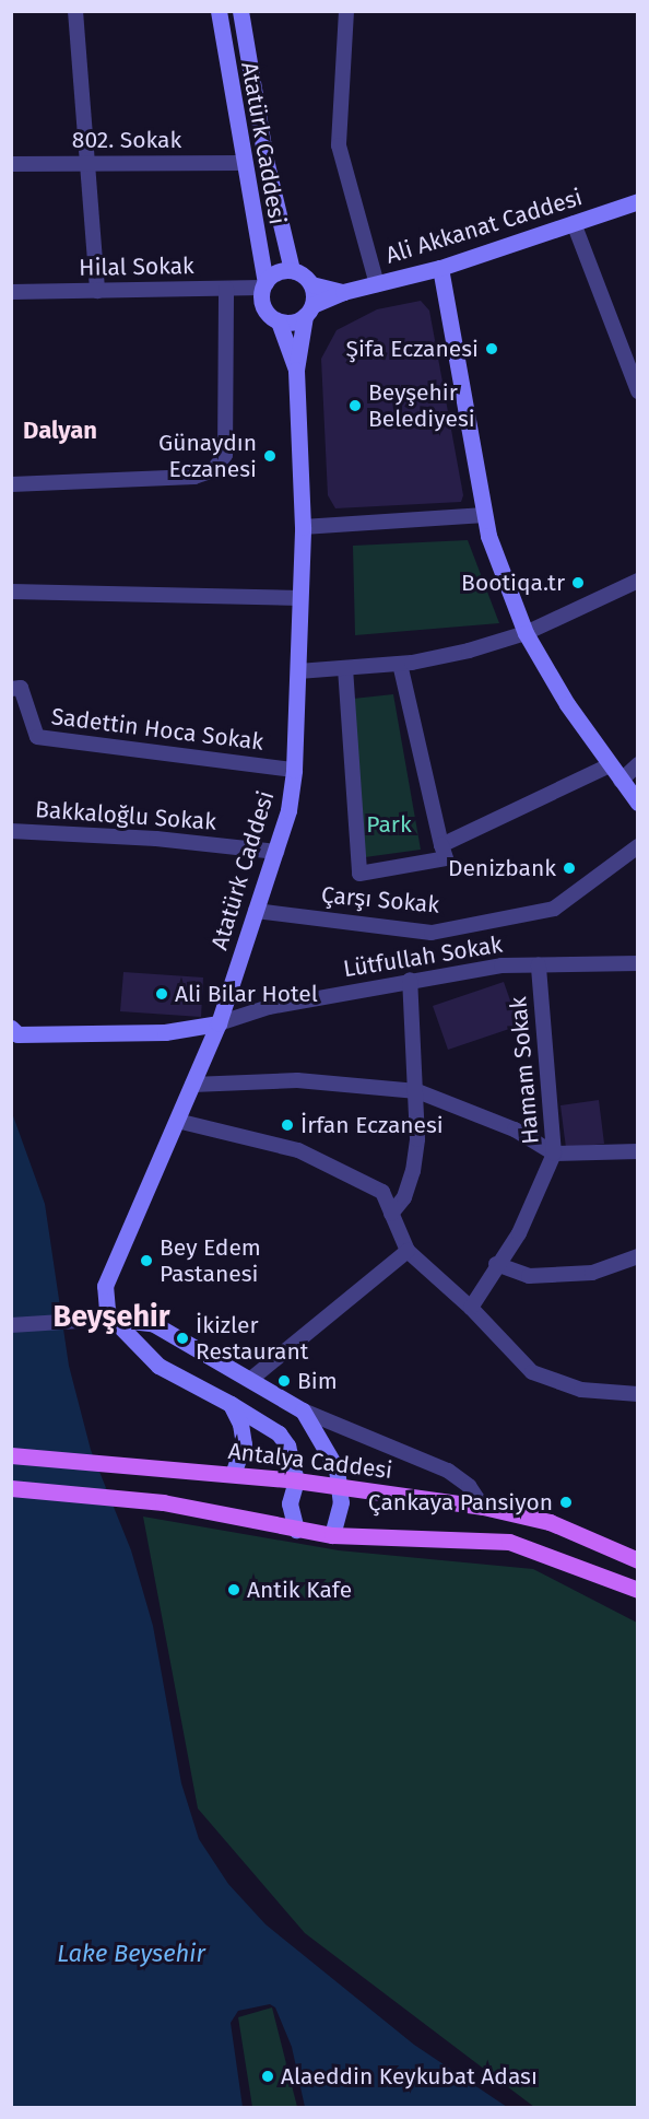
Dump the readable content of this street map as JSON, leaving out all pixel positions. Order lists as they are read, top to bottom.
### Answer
{
  "streets": {
    "main road": ["Atatürk Caddesi", "Ali Akkanat Caddesi", "Antalya Caddesi"],
    "street": [
      "802. Sokak",
      "Hilal Sokak",
      "Sadettin Hoca Sokak",
      "Bakkaloğlu Sokak",
      "Çarşı Sokak",
      "Lütfullah Sokak",
      "Hamam Sokak"
    ]
  },
  "crossings": [
    ["802. Sokak", "Atatürk Caddesi"],
    ["Atatürk Caddesi", "Ali Akkanat Caddesi"],
    ["Atatürk Caddesi", "Hilal Sokak"],
    ["Atatürk Caddesi", "Sadettin Hoca Sokak"],
    ["Atatürk Caddesi", "Bakkaloğlu Sokak"],
    ["Atatürk Caddesi", "Çarşı Sokak"],
    ["Atatürk Caddesi", "Lütfullah Sokak"],
    ["Ali Akkanat Caddesi", "Hilal Sokak"],
    ["Lütfullah Sokak", "Hamam Sokak"]
  ],
  "districts": ["Dalyan", "Beyşehir"],
  "water": ["Lake Beysehir"],
  "parks": ["Park"],
  "places": [
    "Şifa Eczanesi",
    "Beyşehir Belediyesi",
    "Günaydın Eczanesi",
    "Bootiqa.tr",
    "Denizbank",
    "Ali Bilar Hotel",
    "İrfan Eczanesi",
    "Bey Edem Pastanesi",
    "İkizler Restaurant",
    "Bim",
    "Çankaya Pansiyon",
    "Antik Kafe",
    "Alaeddin Keykubat Adası"
  ]
}
